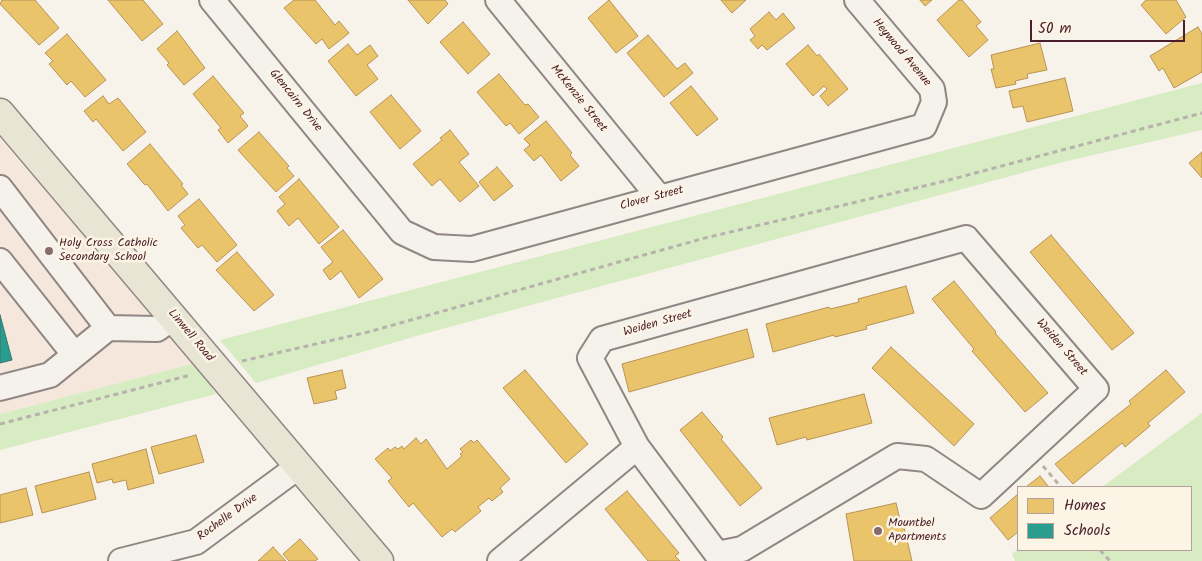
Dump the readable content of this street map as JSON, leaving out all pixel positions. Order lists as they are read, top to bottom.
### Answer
{
  "streets": {
    "main road": ["Linwell Road"],
    "street": [
      "Heywood Avenue",
      "McKenzie Street",
      "Glencairn Drive",
      "Clover Street",
      "Weiden Street",
      "Rochelle Drive"
    ]
  },
  "crossings": [
    ["Heywood Avenue", "Clover Street"],
    ["McKenzie Street", "Clover Street"],
    ["Glencairn Drive", "Clover Street"],
    ["Linwell Road", "Rochelle Drive"]
  ],
  "places": ["Holy Cross Catholic Secondary School", "Mountbel Apartments"],
  "legend": ["Homes", "Schools"],
  "scale_bar": "50 m"
}
